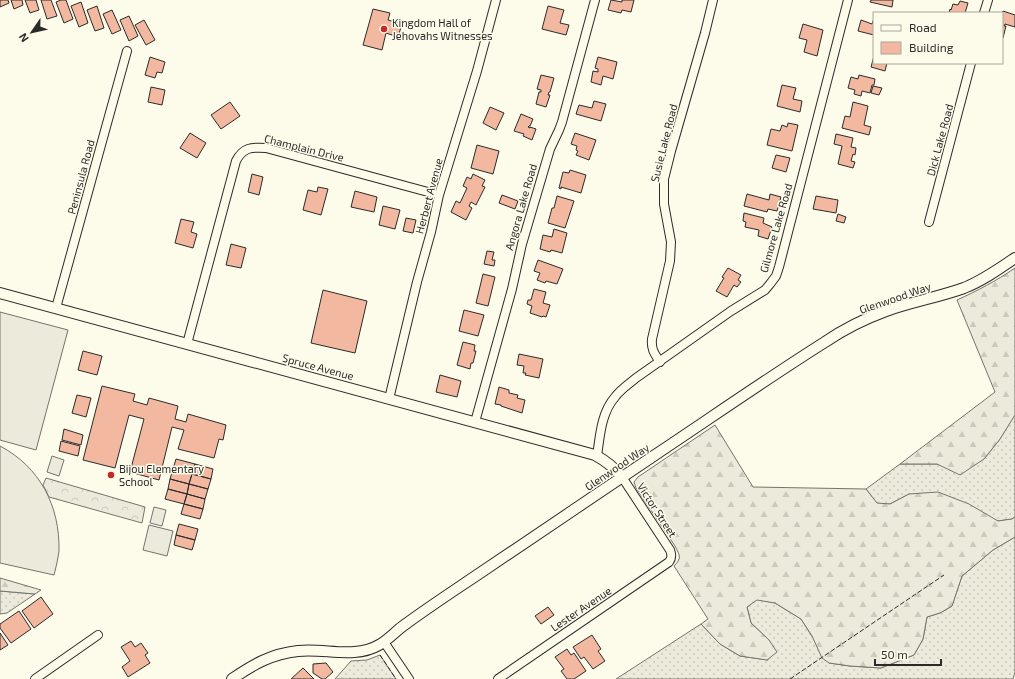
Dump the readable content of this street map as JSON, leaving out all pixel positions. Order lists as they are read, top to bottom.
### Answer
{
  "streets": {
    "street": [
      "Dick Lake Road",
      "Susie Lake Road",
      "Champlain Drive",
      "Peninsula Road",
      "Herbert Avenue",
      "Angora Lake Road",
      "Gilmore Lake Road",
      "Glenwood Way",
      "Spruce Avenue",
      "Victor Street",
      "Lester Avenue"
    ]
  },
  "crossings": [
    ["Susie Lake Road", "Gilmore Lake Road"],
    ["Champlain Drive", "Herbert Avenue"],
    ["Champlain Drive", "Spruce Avenue"],
    ["Peninsula Road", "Spruce Avenue"],
    ["Herbert Avenue", "Spruce Avenue"],
    ["Angora Lake Road", "Spruce Avenue"],
    ["Gilmore Lake Road", "Spruce Avenue"],
    ["Glenwood Way", "Spruce Avenue"],
    ["Glenwood Way", "Victor Street"],
    ["Spruce Avenue", "Victor Street"],
    ["Victor Street", "Lester Avenue"]
  ],
  "places": ["Kingdom Hall of Jehovahs Witnesses", "Bijou Elementary School"],
  "legend": ["Road", "Building"],
  "scale_bar": "50 m",
  "north": "bottom left"
}
